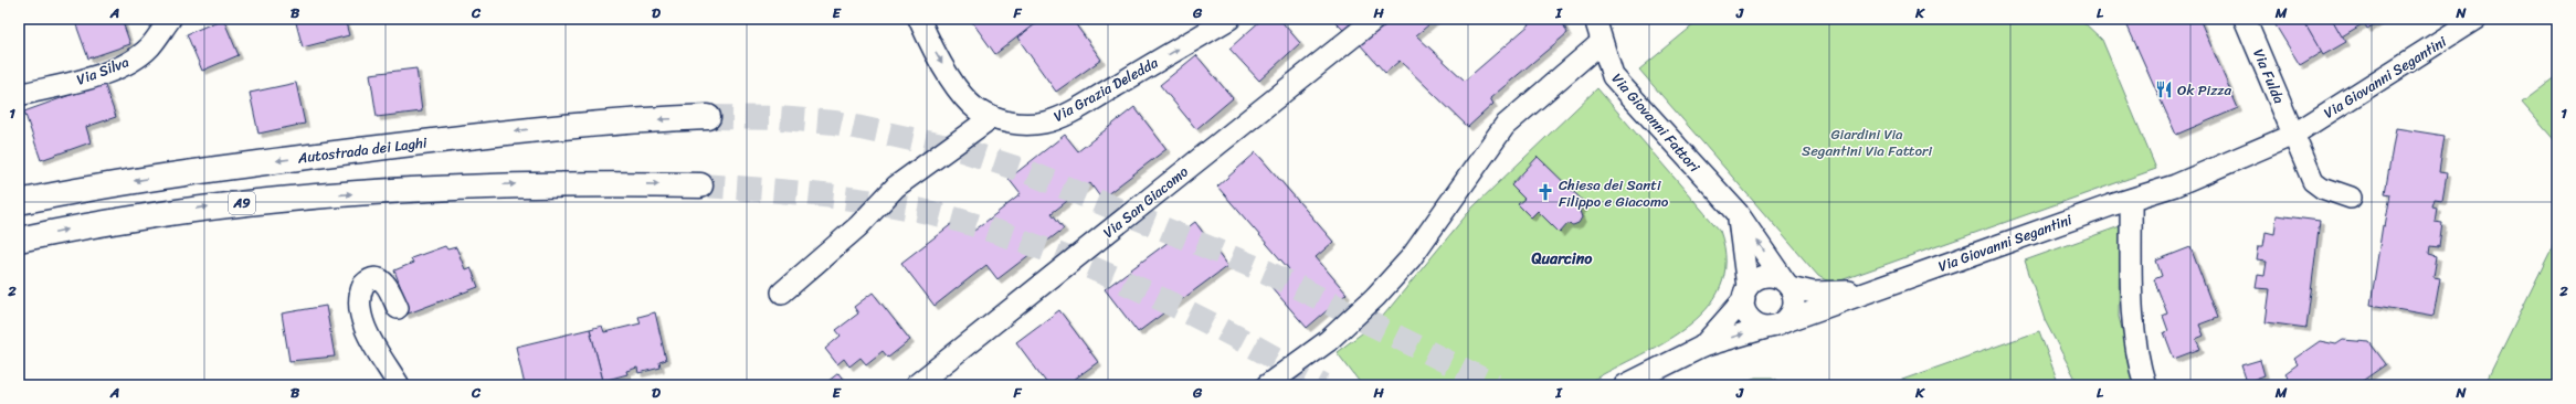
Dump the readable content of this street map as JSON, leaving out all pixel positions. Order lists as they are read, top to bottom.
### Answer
{
  "streets": {
    "highway": ["Autostrada dei Laghi", "A9"],
    "street": [
      "Via Silva",
      "Via Fulda",
      "Via Giovanni Segantini",
      "Via Grazia Deledda",
      "Via Giovanni Fattori",
      "Via San Giacomo"
    ]
  },
  "crossings": [
    ["Via Fulda", "Via Giovanni Segantini"],
    ["Via Giovanni Segantini", "Via Giovanni Fattori"]
  ],
  "districts": ["Quarcino"],
  "parks": ["Giardini Via Segantini Via Fattori"],
  "places": {
    "restaurant": ["Ok Pizza"],
    "church": ["Chiesa dei Santi Filippo e Giacomo"]
  },
  "grid": {
    "columns": [
      "A",
      "B",
      "C",
      "D",
      "E",
      "F",
      "G",
      "H",
      "I",
      "J",
      "K",
      "L",
      "M",
      "N"
    ],
    "rows": ["1", "2"]
  }
}
